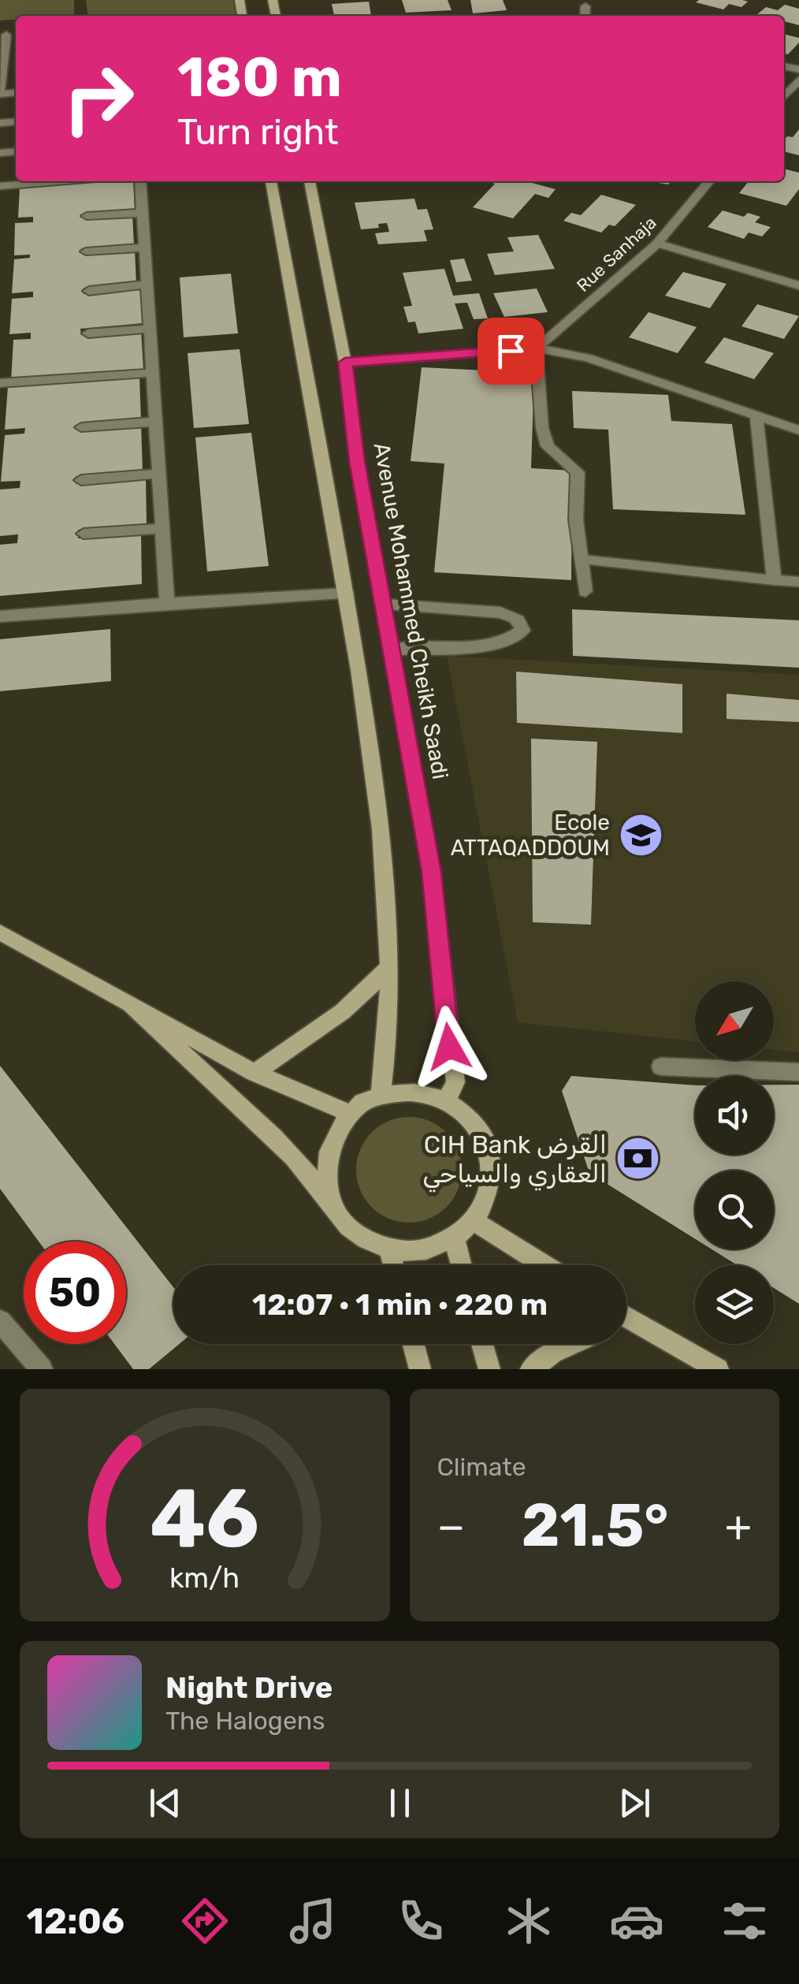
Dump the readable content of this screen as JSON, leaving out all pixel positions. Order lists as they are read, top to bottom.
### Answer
{
  "streets": {
    "main road": ["Avenue Mohammed Cheikh Saadi"],
    "street": ["Rue Sanhaja"]
  },
  "places": {
    "school or university": ["Ecole ATTAQADDOUM"],
    "bank": ["CIH Bank القرض العقاري والسياحي"]
  },
  "north": "bottom left",
  "page": {
    "turn": ["180 m", "Turn right"],
    "limit": "50",
    "trip": "12:07 · 1 min · 220 m",
    "tile": "Climate",
    "heat": ["−", "21.5°", "+"],
    "song": ["Night Drive", "The Halogens"],
    "tabs": "12:06",
    "gauge": ["46", "km/h"]
  }
}
